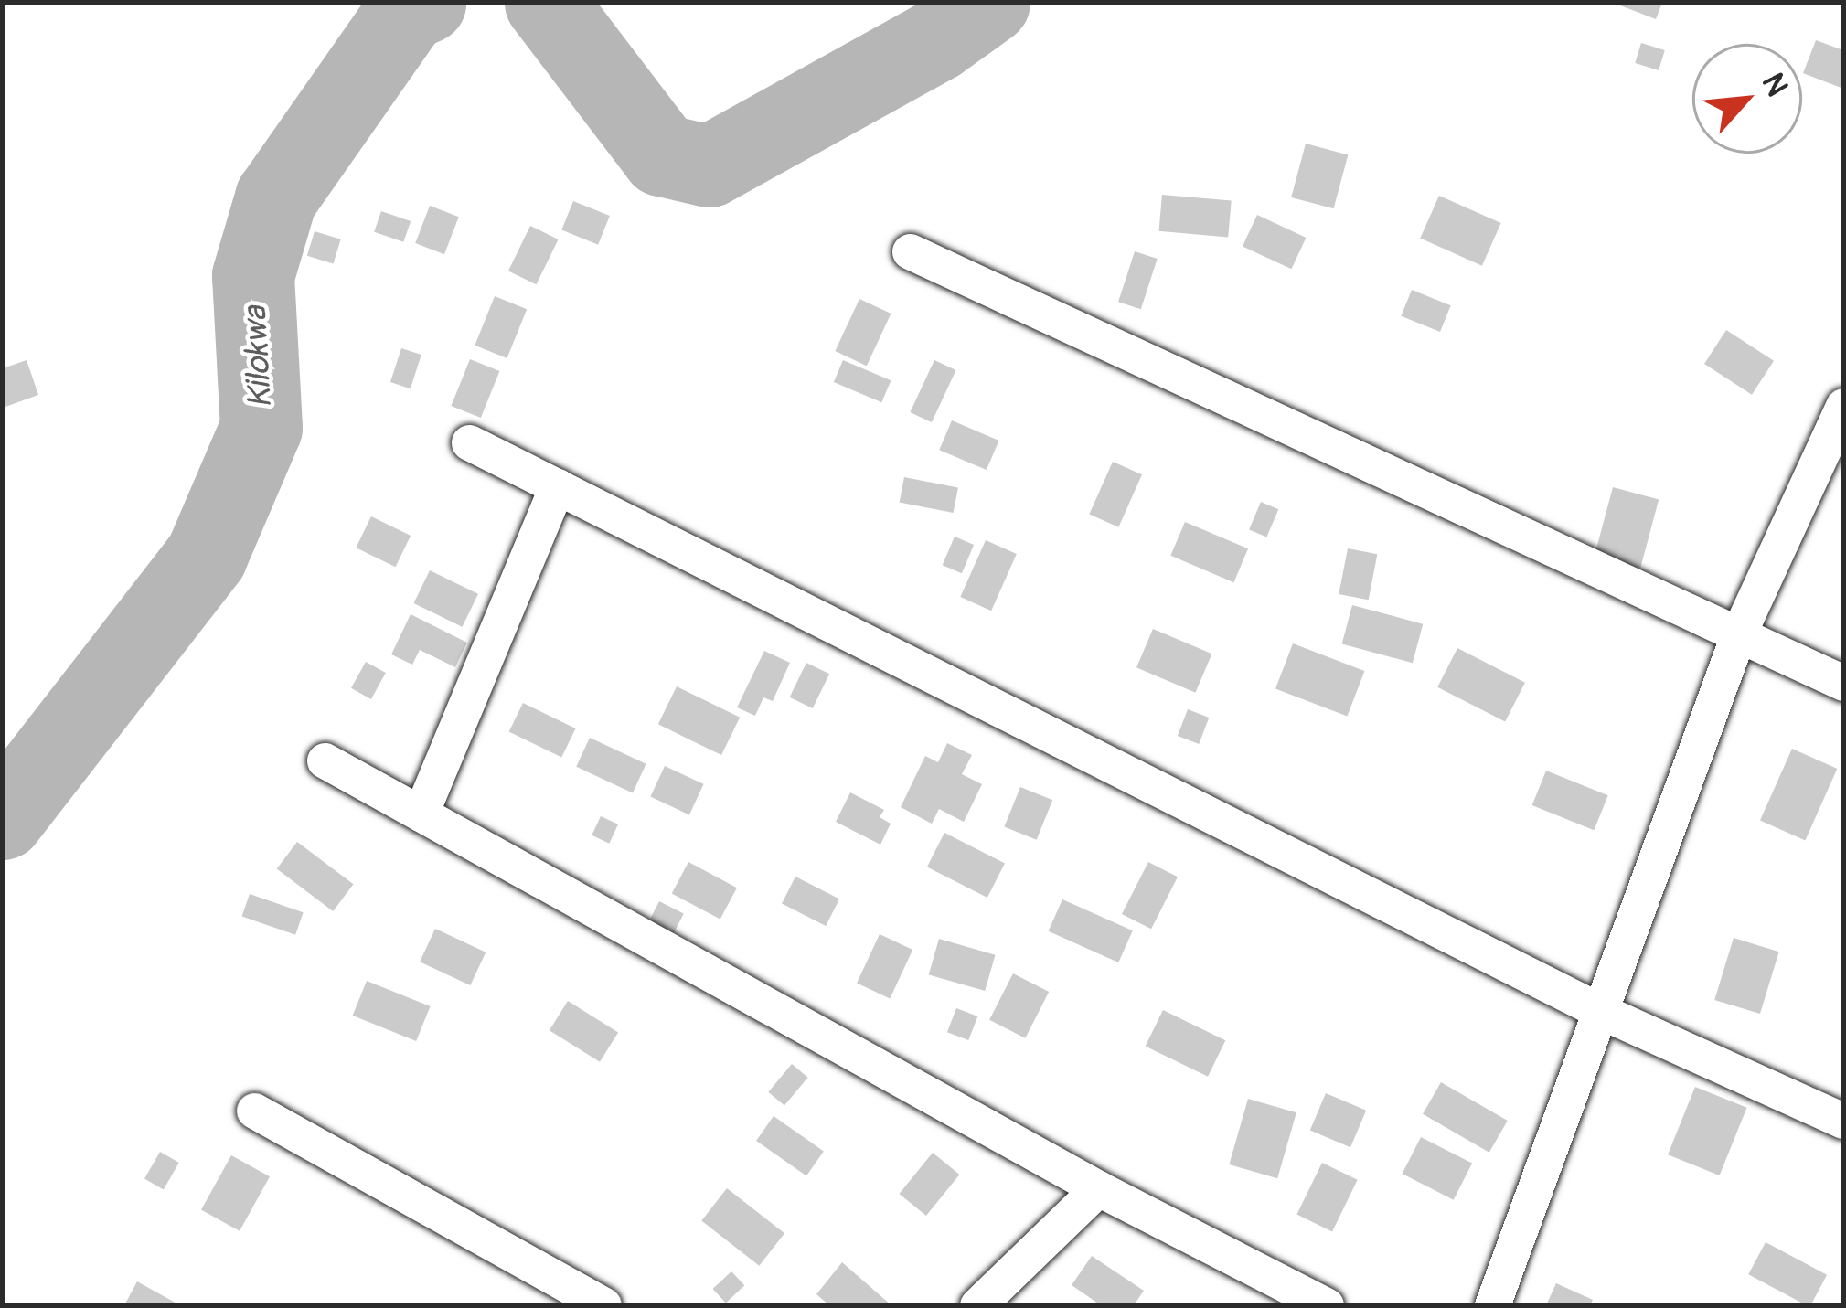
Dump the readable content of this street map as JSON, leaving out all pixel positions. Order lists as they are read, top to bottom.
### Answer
{
  "water": ["Kilokwa"],
  "north": "top right"
}
